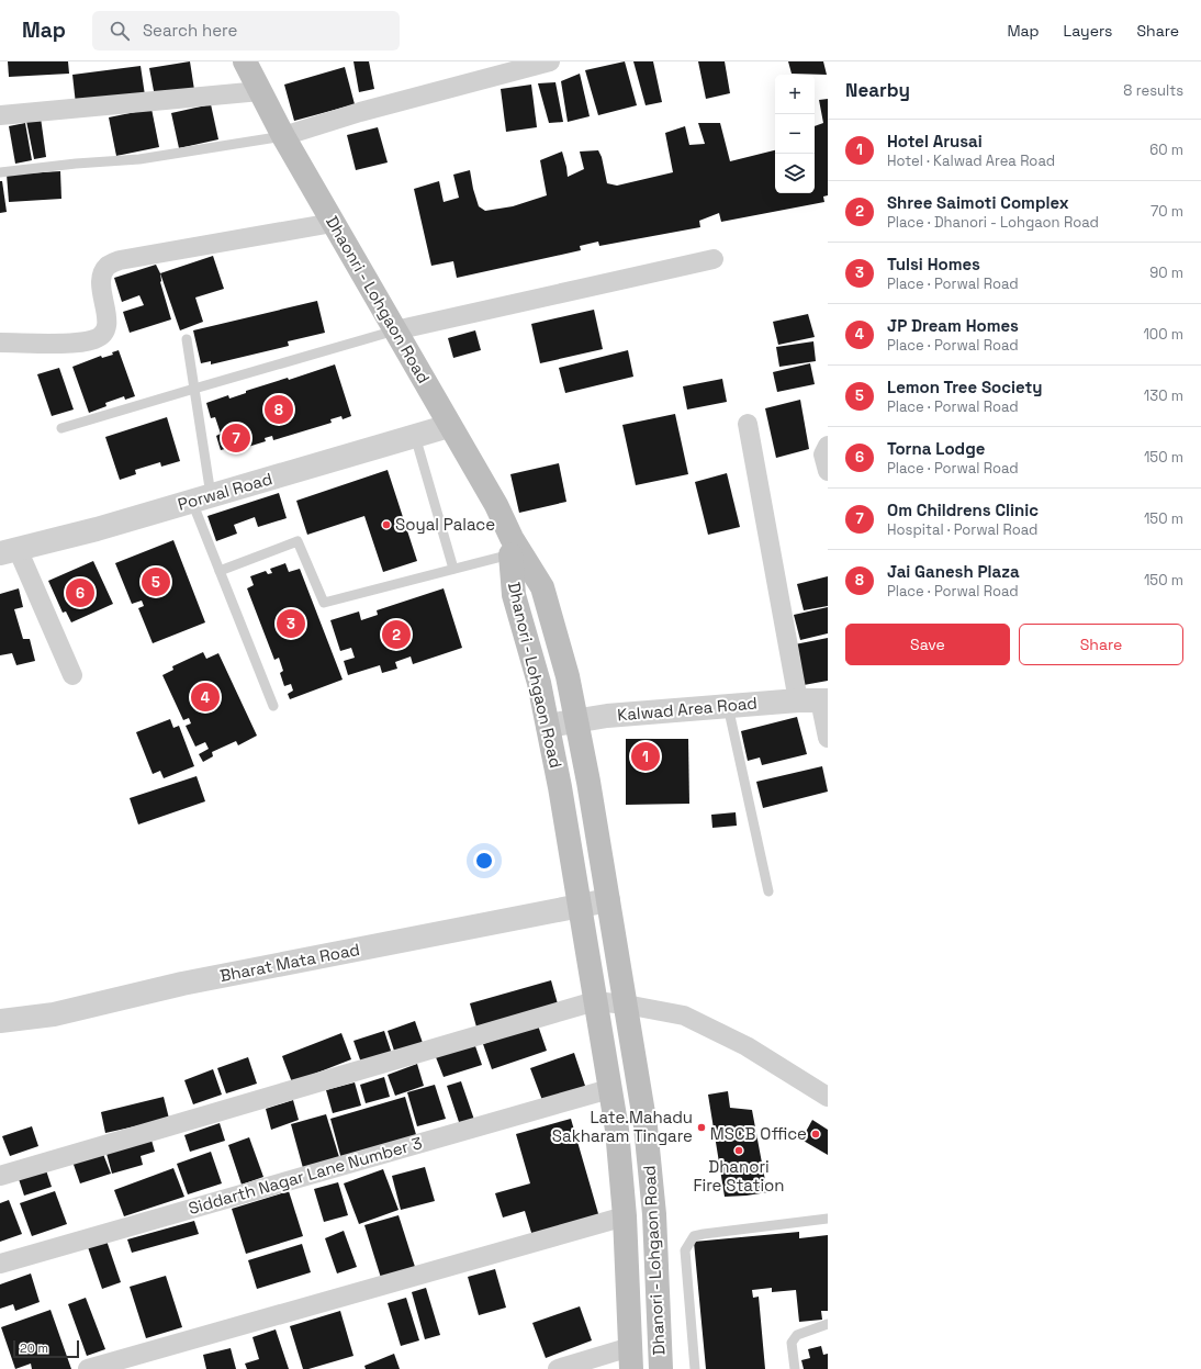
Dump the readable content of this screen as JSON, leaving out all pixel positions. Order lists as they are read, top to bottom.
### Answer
{
  "streets": {
    "main road": ["Dhaonri - Lohgaon Road", "Dhanori - Lohgaon Road"],
    "street": [
      "Porwal Road",
      "Kalwad Area Road",
      "Bharat Mata Road",
      "Siddarth Nagar Lane Number 3"
    ]
  },
  "crossings": [
    ["Dhaonri - Lohgaon Road", "Porwal Road"],
    ["Dhaonri - Lohgaon Road", "Dhanori - Lohgaon Road"],
    ["Dhanori - Lohgaon Road", "Kalwad Area Road"],
    ["Dhanori - Lohgaon Road", "Bharat Mata Road"],
    ["Dhanori - Lohgaon Road", "Siddarth Nagar Lane Number 3"]
  ],
  "places": [
    "Soyal Palace",
    "Late.Mahadu Sakharam Tingare",
    "MSCB Office",
    "Dhanori Fire Station"
  ],
  "scale_bar": "20 m",
  "page": {
    "header": "Map",
    "search": "Search here",
    "nav": ["Map", "Layers", "Share"],
    "heading": ["Nearby", "8 results"],
    "map_buttons": ["+", "−"],
    "list": [
      {
        "mark": "1",
        "name": "Hotel Arusai",
        "note": "Hotel · Kalwad Area Road",
        "value": "60 m"
      },
      {
        "mark": "2",
        "name": "Shree Saimoti Complex",
        "note": "Place · Dhanori - Lohgaon Road",
        "value": "70 m"
      },
      {
        "mark": "3",
        "name": "Tulsi Homes",
        "note": "Place · Porwal Road",
        "value": "90 m"
      },
      {
        "mark": "4",
        "name": "JP Dream Homes",
        "note": "Place · Porwal Road",
        "value": "100 m"
      },
      {
        "mark": "5",
        "name": "Lemon Tree Society",
        "note": "Place · Porwal Road",
        "value": "130 m"
      },
      {
        "mark": "6",
        "name": "Torna Lodge",
        "note": "Place · Porwal Road",
        "value": "150 m"
      },
      {
        "mark": "7",
        "name": "Om Childrens Clinic",
        "note": "Hospital · Porwal Road",
        "value": "150 m"
      },
      {
        "mark": "8",
        "name": "Jai Ganesh Plaza",
        "note": "Place · Porwal Road",
        "value": "150 m"
      }
    ],
    "pins": [
      "8",
      "7",
      "5",
      "6",
      "3",
      "2",
      "4",
      "1"
    ],
    "buttons": ["Save", "Share"],
    "scale": "20 m"
  }
}
